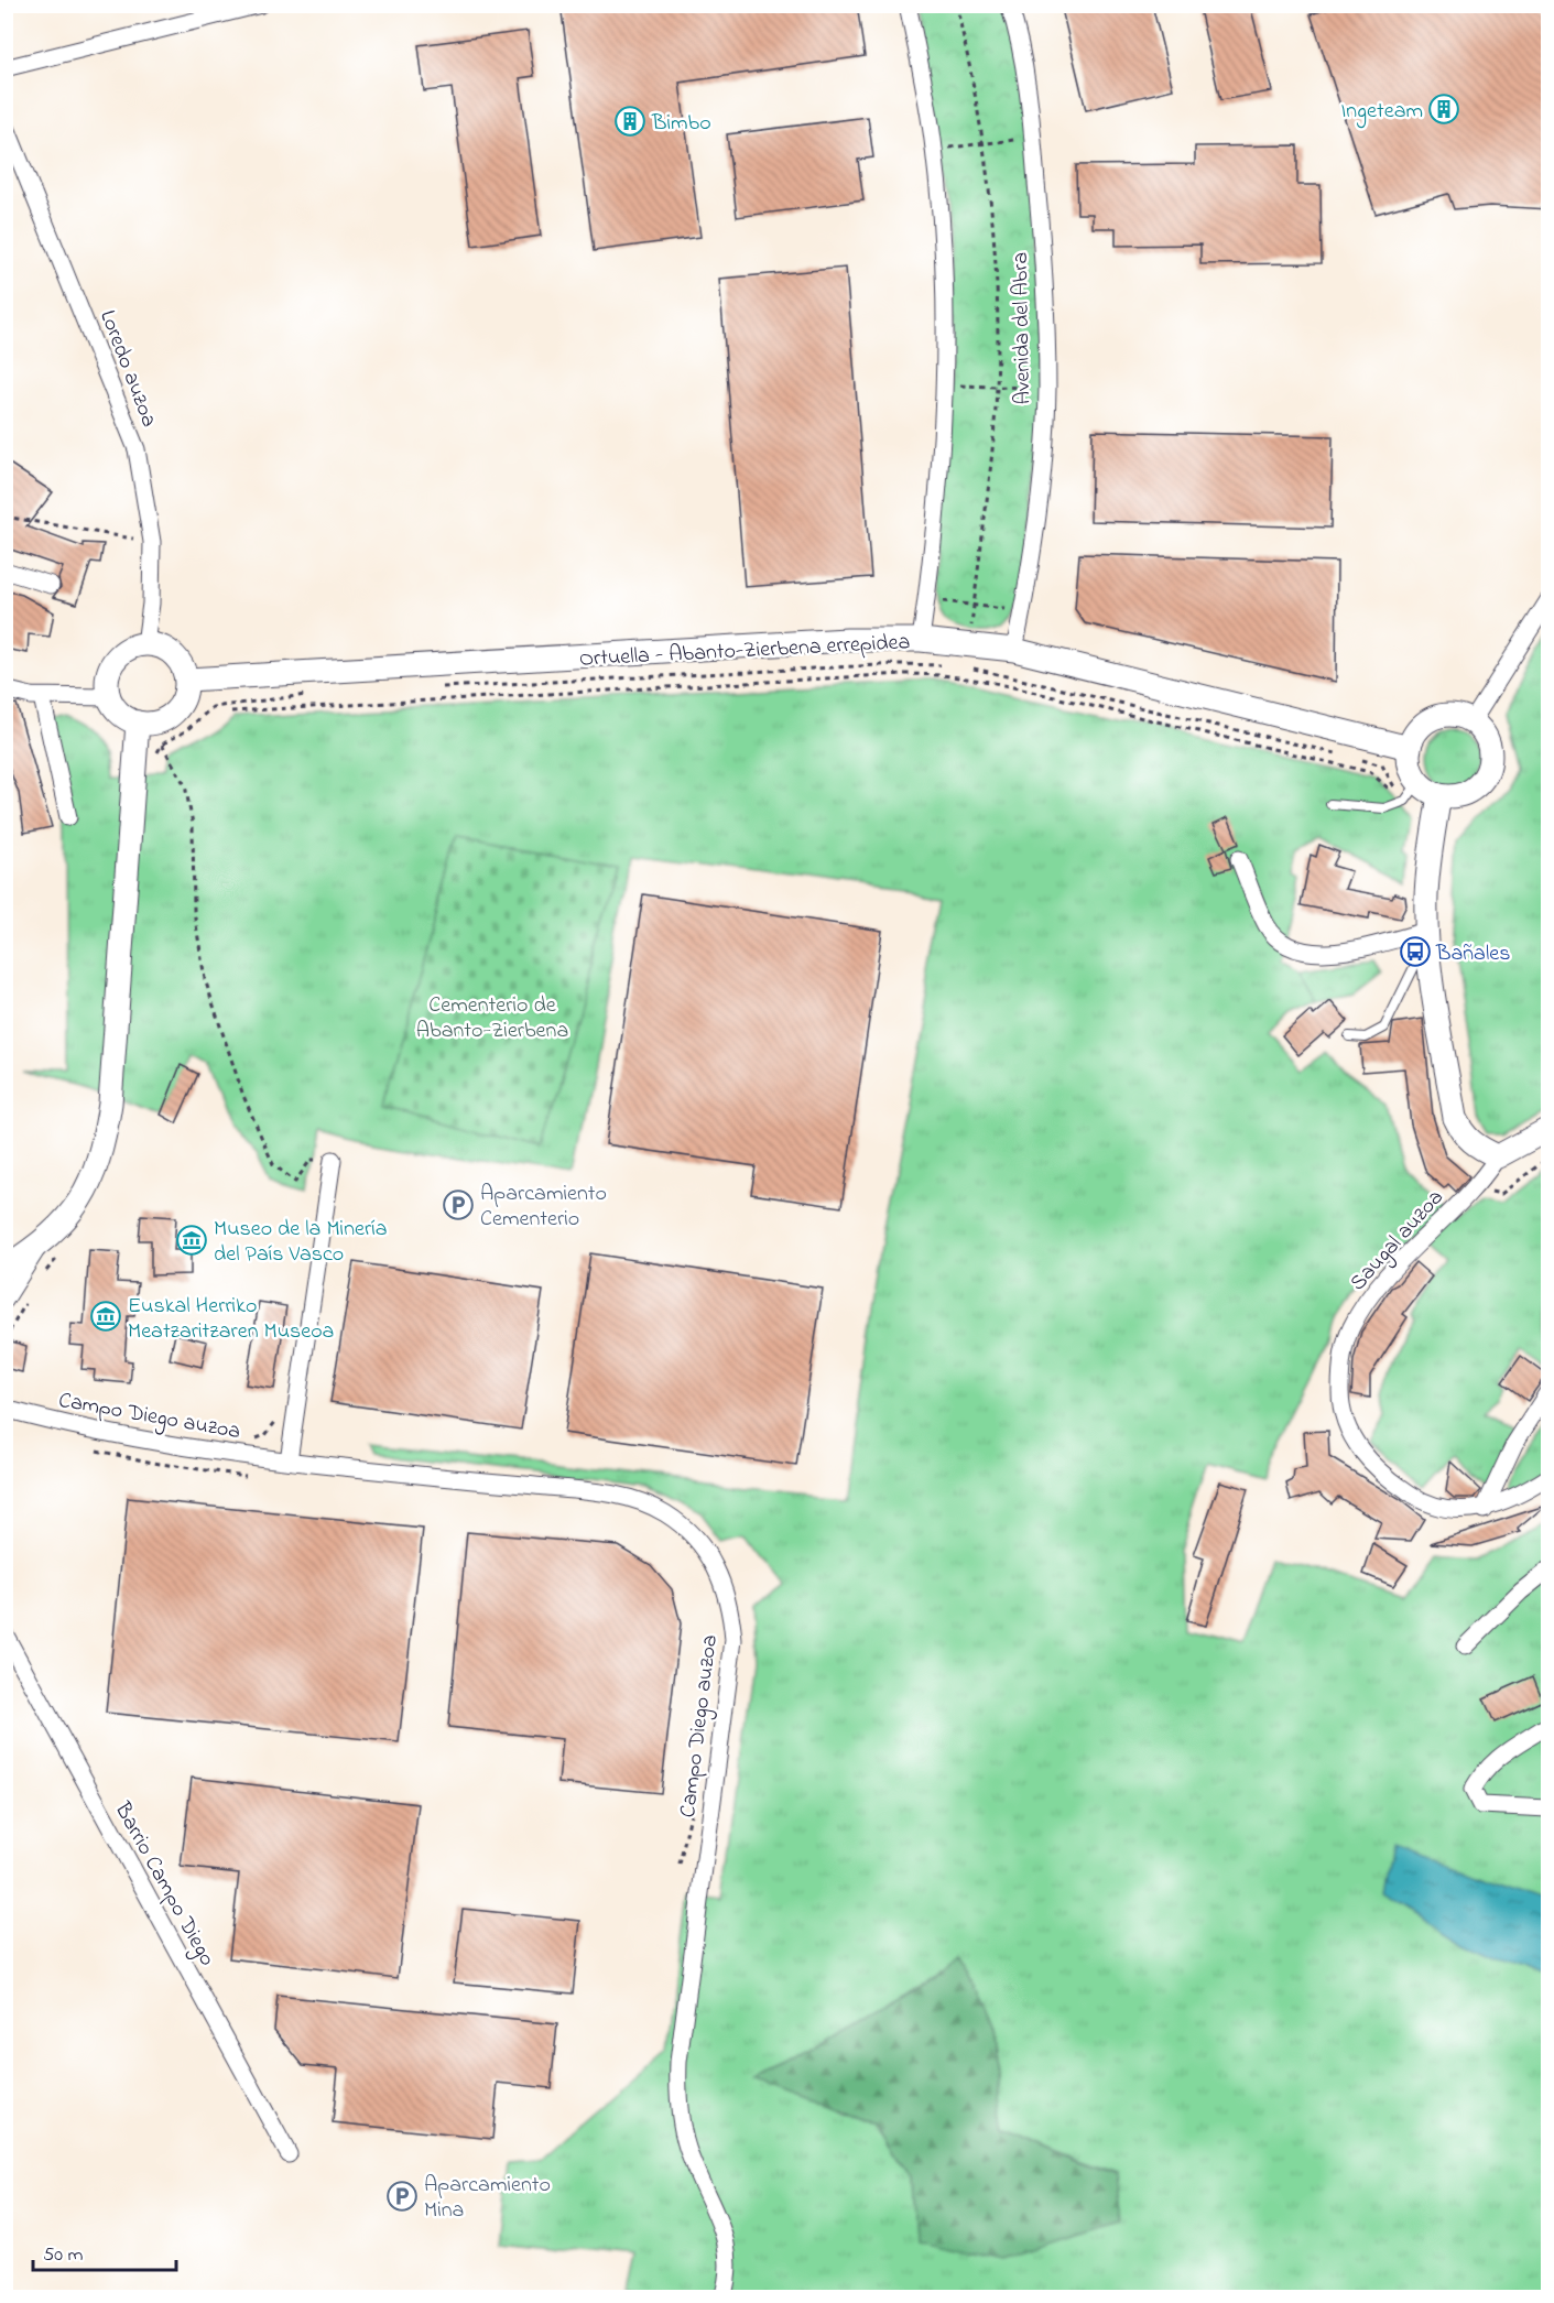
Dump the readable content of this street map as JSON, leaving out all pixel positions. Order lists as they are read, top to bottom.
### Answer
{
  "streets": {
    "street": [
      "Avenida del Abra",
      "Loredo auzoa",
      "Ortuella - Abanto-Zierbena errepidea",
      "Saugal auzoa",
      "Campo Diego auzoa",
      "Barrio Campo Diego"
    ]
  },
  "crossings": [
    ["Avenida del Abra", "Ortuella - Abanto-Zierbena errepidea"],
    ["Loredo auzoa", "Ortuella - Abanto-Zierbena errepidea"]
  ],
  "parks": ["Cementerio de Abanto-Zierbena"],
  "places": {
    "building": ["Ingeteam", "Bimbo"],
    "bus stop": ["Bañales"],
    "parking": ["Aparcamiento Cementerio", "Aparcamiento Mina"],
    "museum": ["Museo de la Minería del País Vasco", "Euskal Herriko Meatzaritzaren Museoa"]
  },
  "scale_bar": "50 m"
}
